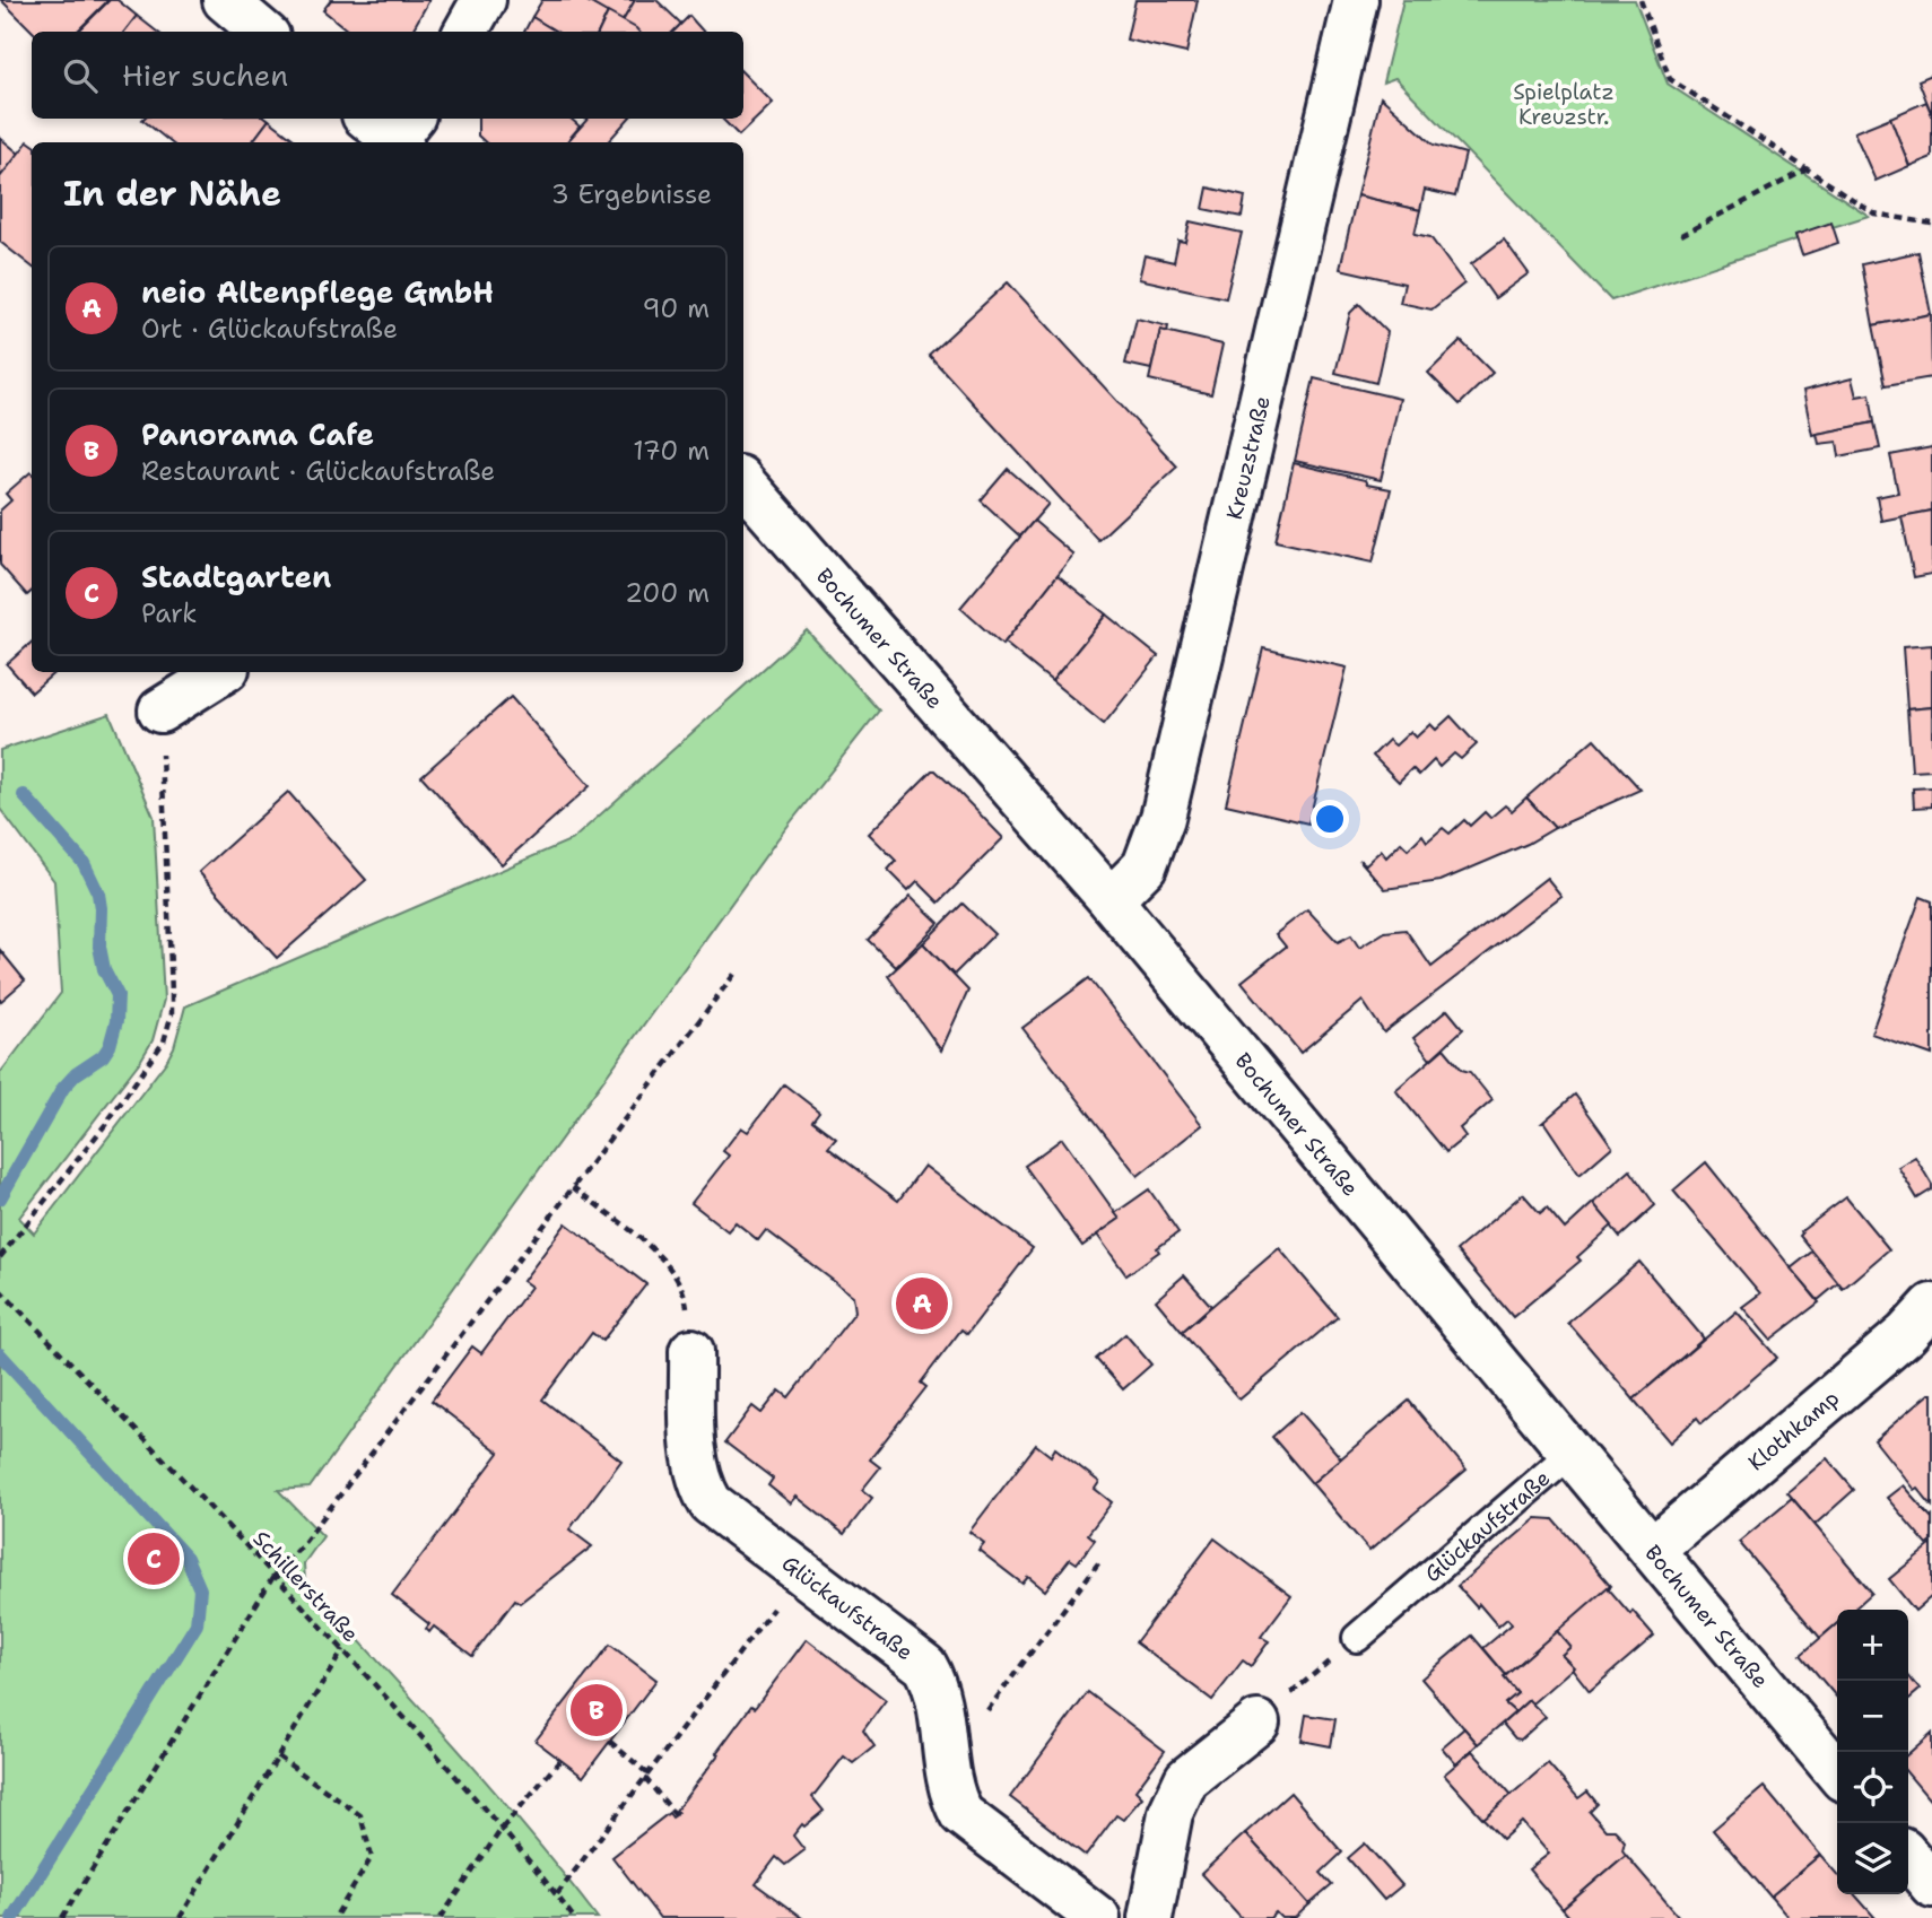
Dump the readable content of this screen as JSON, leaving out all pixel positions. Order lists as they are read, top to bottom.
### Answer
{
  "streets": {
    "street": [
      "Kreuzstraße",
      "Bochumer Straße",
      "Klothkamp",
      "Glückaufstraße"
    ],
    "path": ["Schillerstraße"]
  },
  "crossings": [
    ["Kreuzstraße", "Bochumer Straße"],
    ["Bochumer Straße", "Klothkamp"],
    ["Bochumer Straße", "Glückaufstraße"]
  ],
  "parks": ["Spielplatz Kreuzstr."],
  "page": {
    "search": "Hier suchen",
    "heading": ["In der Nähe", "3 Ergebnisse"],
    "list": [
      {
        "mark": "A",
        "name": "neio Altenpflege GmbH",
        "note": "Ort · Glückaufstraße",
        "value": "90 m"
      },
      {
        "mark": "B",
        "name": "Panorama Cafe",
        "note": "Restaurant · Glückaufstraße",
        "value": "170 m"
      },
      {
        "mark": "C",
        "name": "Stadtgarten",
        "note": "Park",
        "value": "200 m"
      }
    ],
    "pins": ["A", "C", "B"],
    "map_buttons": ["+", "−"]
  }
}
